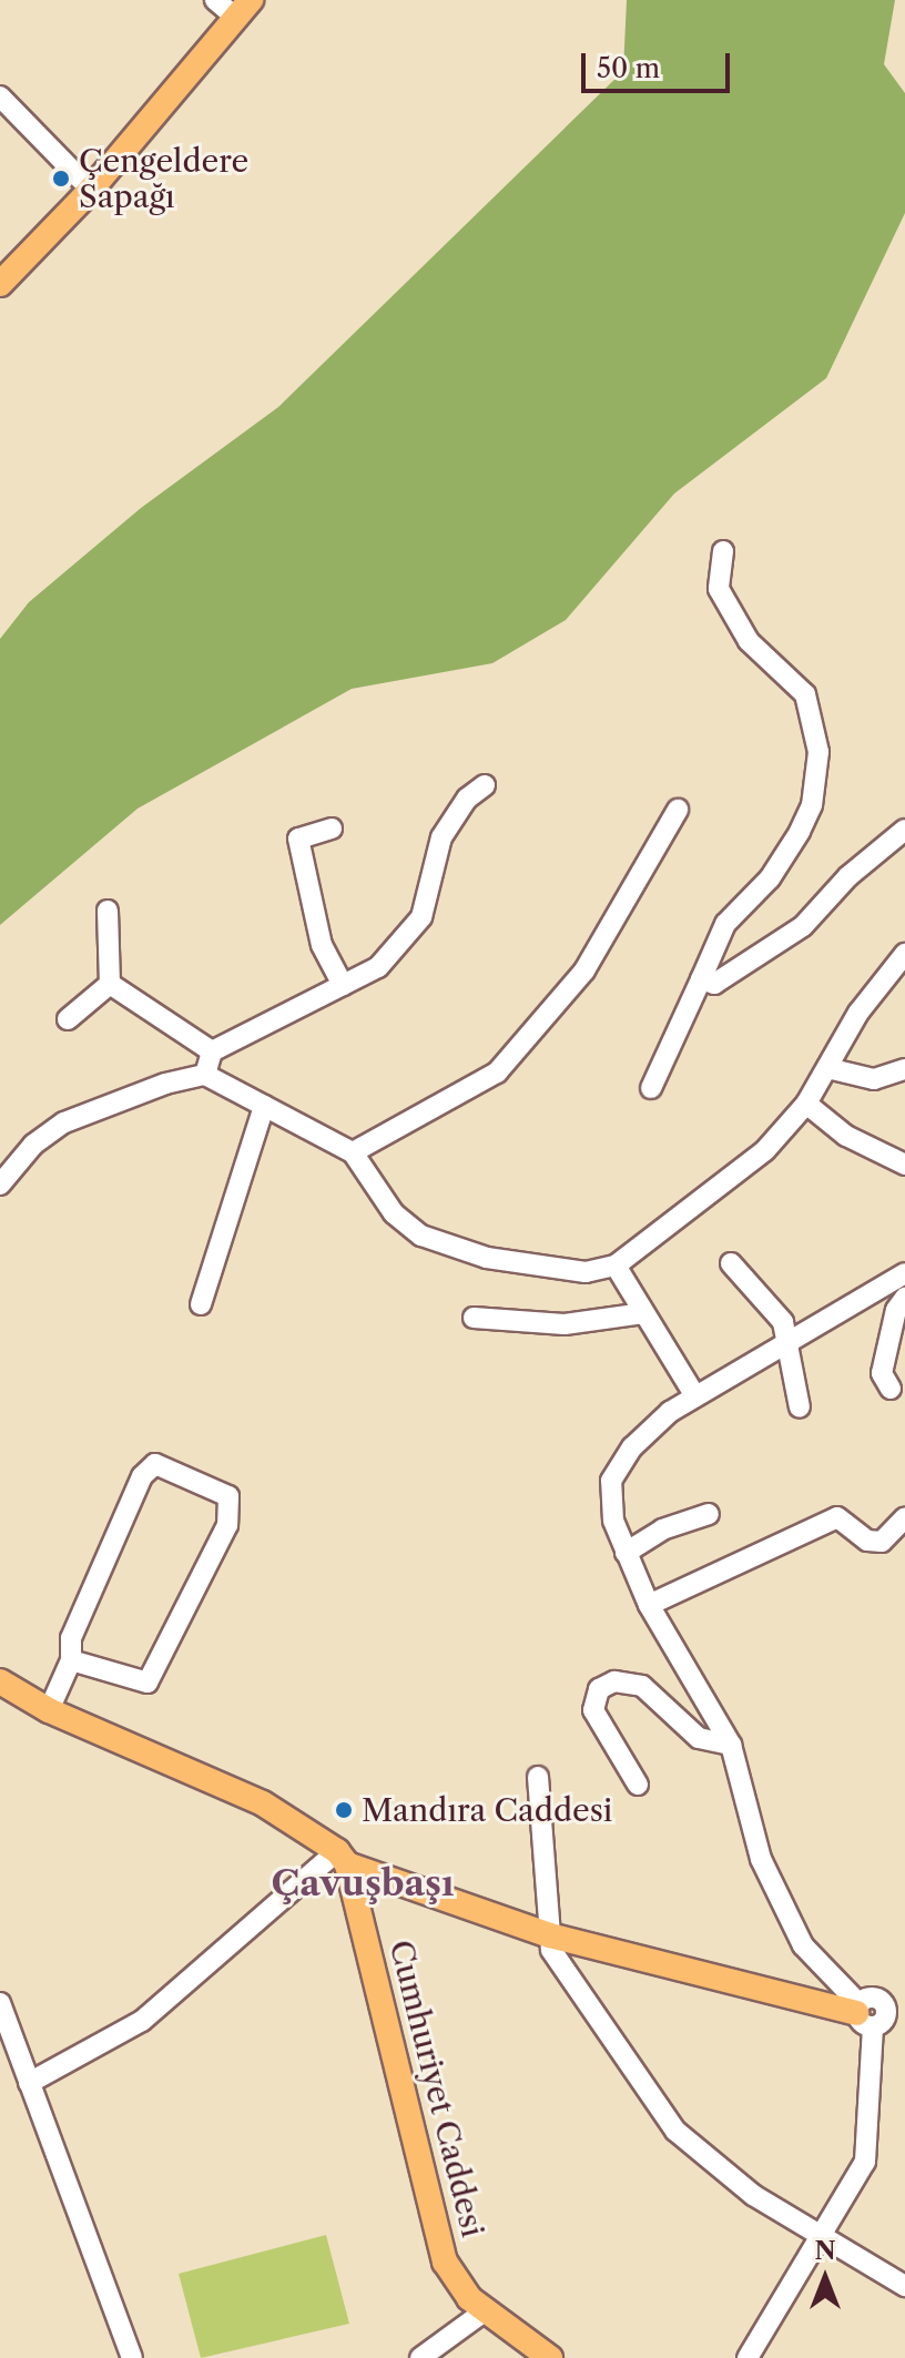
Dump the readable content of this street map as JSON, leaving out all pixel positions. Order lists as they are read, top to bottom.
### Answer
{
  "streets": {
    "main road": ["Cumhuriyet Caddesi"]
  },
  "districts": ["Çavuşbaşı"],
  "places": ["Çengeldere Sapağı", "Mandıra Caddesi"],
  "scale_bar": "50 m",
  "north": "top"
}
